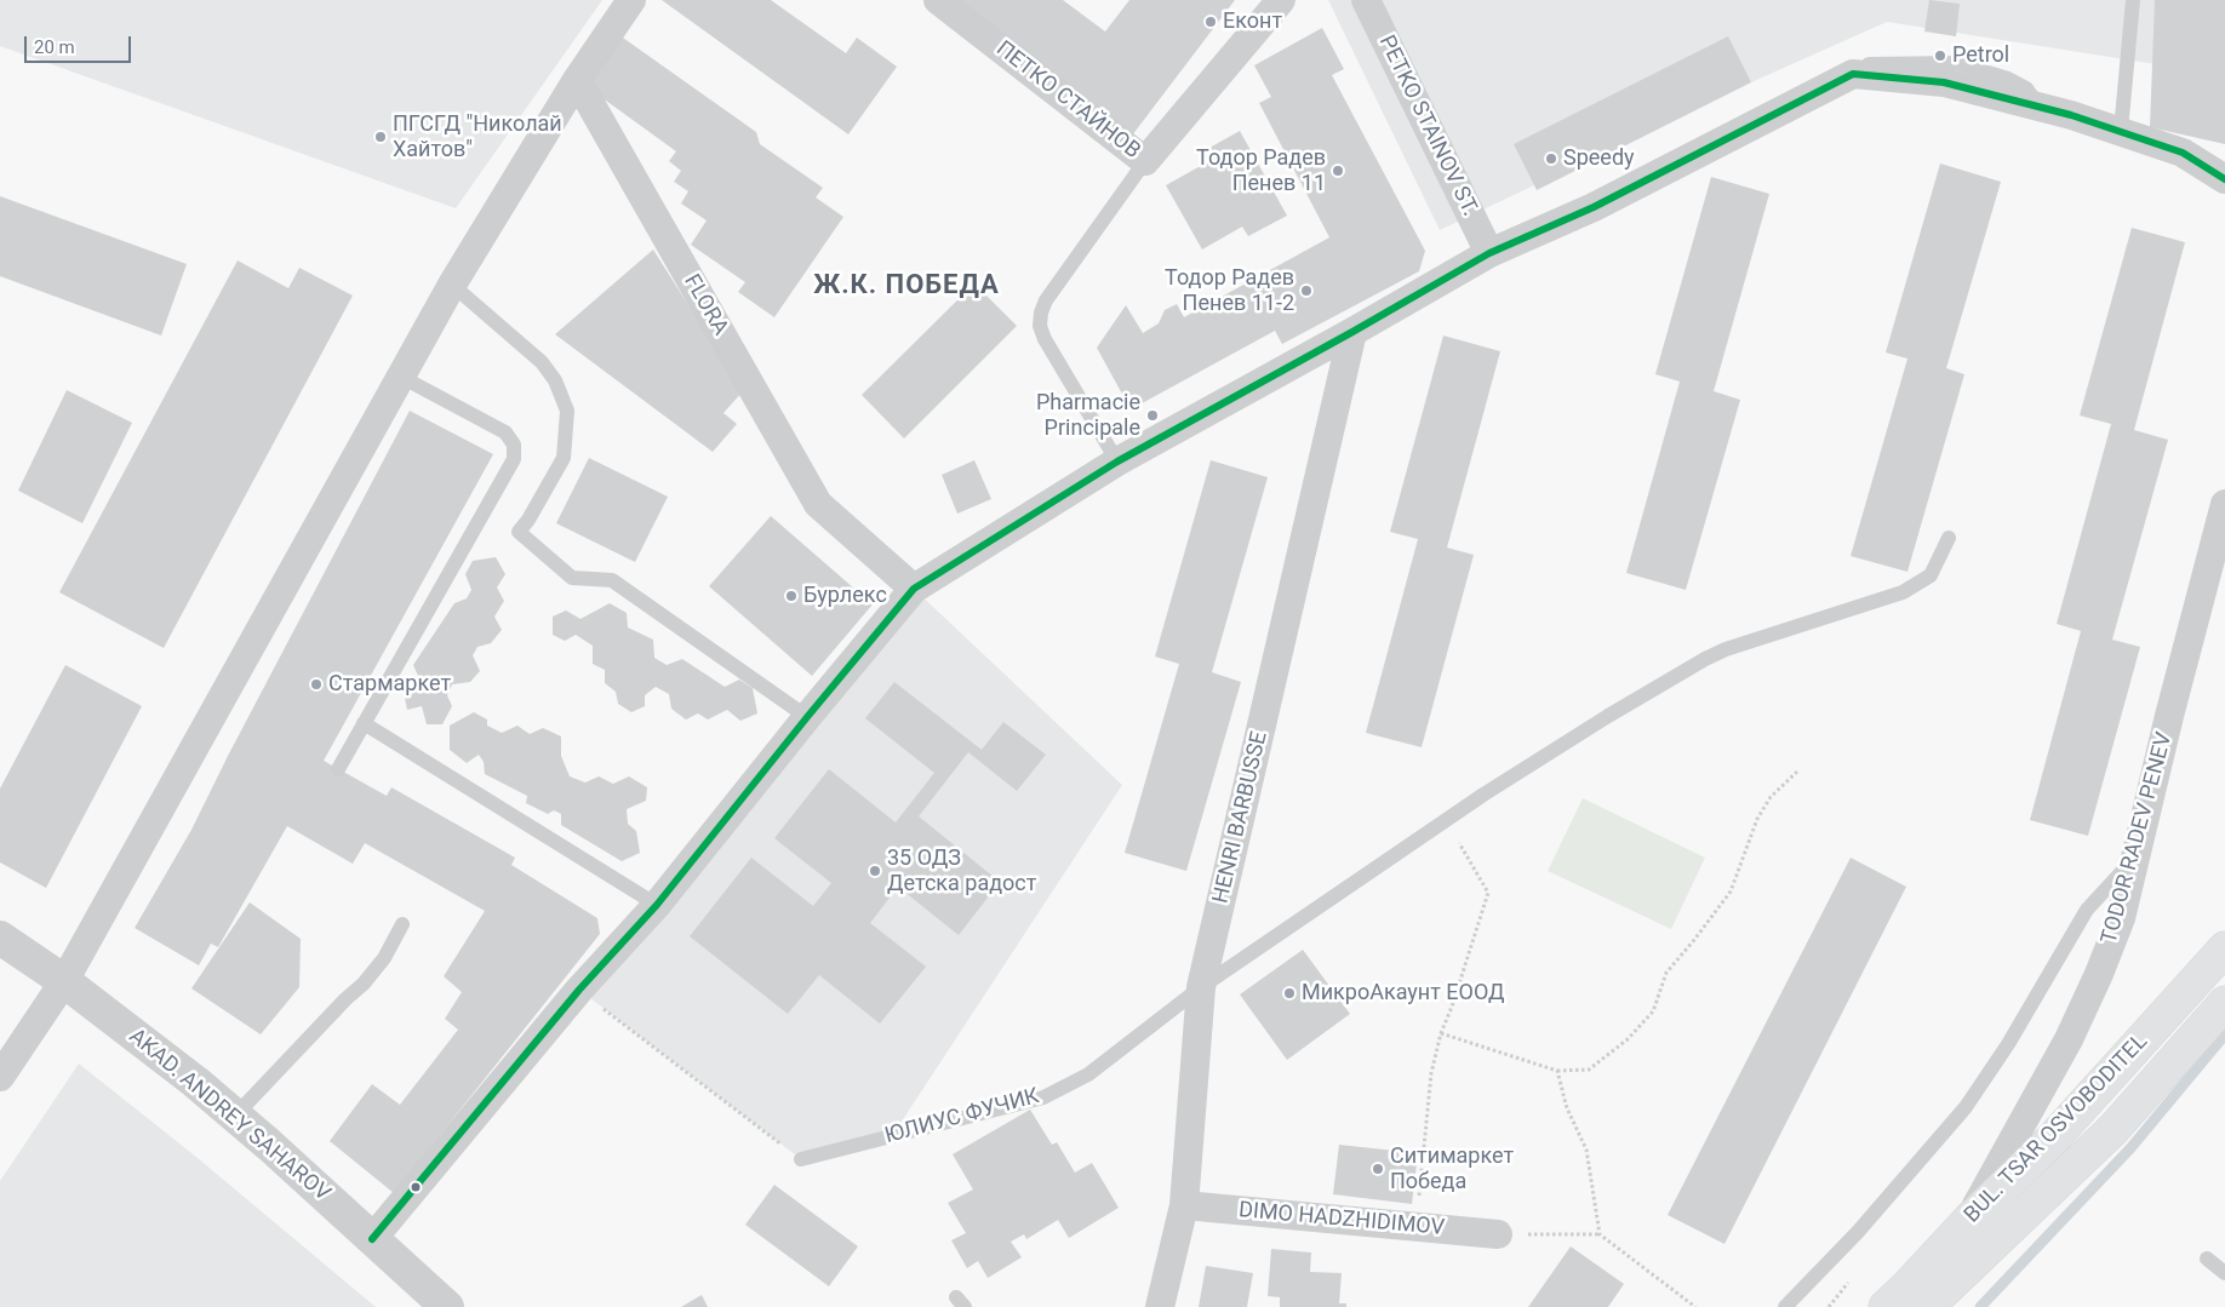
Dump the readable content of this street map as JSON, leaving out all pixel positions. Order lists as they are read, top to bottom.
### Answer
{
  "streets": {
    "main road": ["BUL. TSAR OSVOBODITEL"],
    "street": [
      "ПЕТКО СТАЙНОВ",
      "PETKO STAINOV ST.",
      "FLORA",
      "HENRI BARBUSSE",
      "TODOR RADEV PENEV",
      "AKAD. ANDREY SAHAROV",
      "DIMO HADZHIDIMOV"
    ],
    "lane": ["ЮЛИУС ФУЧИК"]
  },
  "crossings": [
    ["HENRI BARBUSSE", "ЮЛИУС ФУЧИК"],
    ["HENRI BARBUSSE", "DIMO HADZHIDIMOV"],
    ["TODOR RADEV PENEV", "BUL. TSAR OSVOBODITEL"]
  ],
  "districts": ["Ж.К. ПОБЕДА"],
  "places": [
    "Еконт",
    "Petrol",
    "ПГСГД \"Николай Хайтов\"",
    "Speedy",
    "Тодор Радев Пенев 11",
    "Тодор Радев Пенев 11-2",
    "Pharmacie Principale",
    "Бурлекс",
    "Стармаркет",
    "35 ОДЗ Детска радост",
    "МикроАкаунт ЕООД",
    "Ситимаркет Победа"
  ],
  "scale_bar": "20 m"
}
